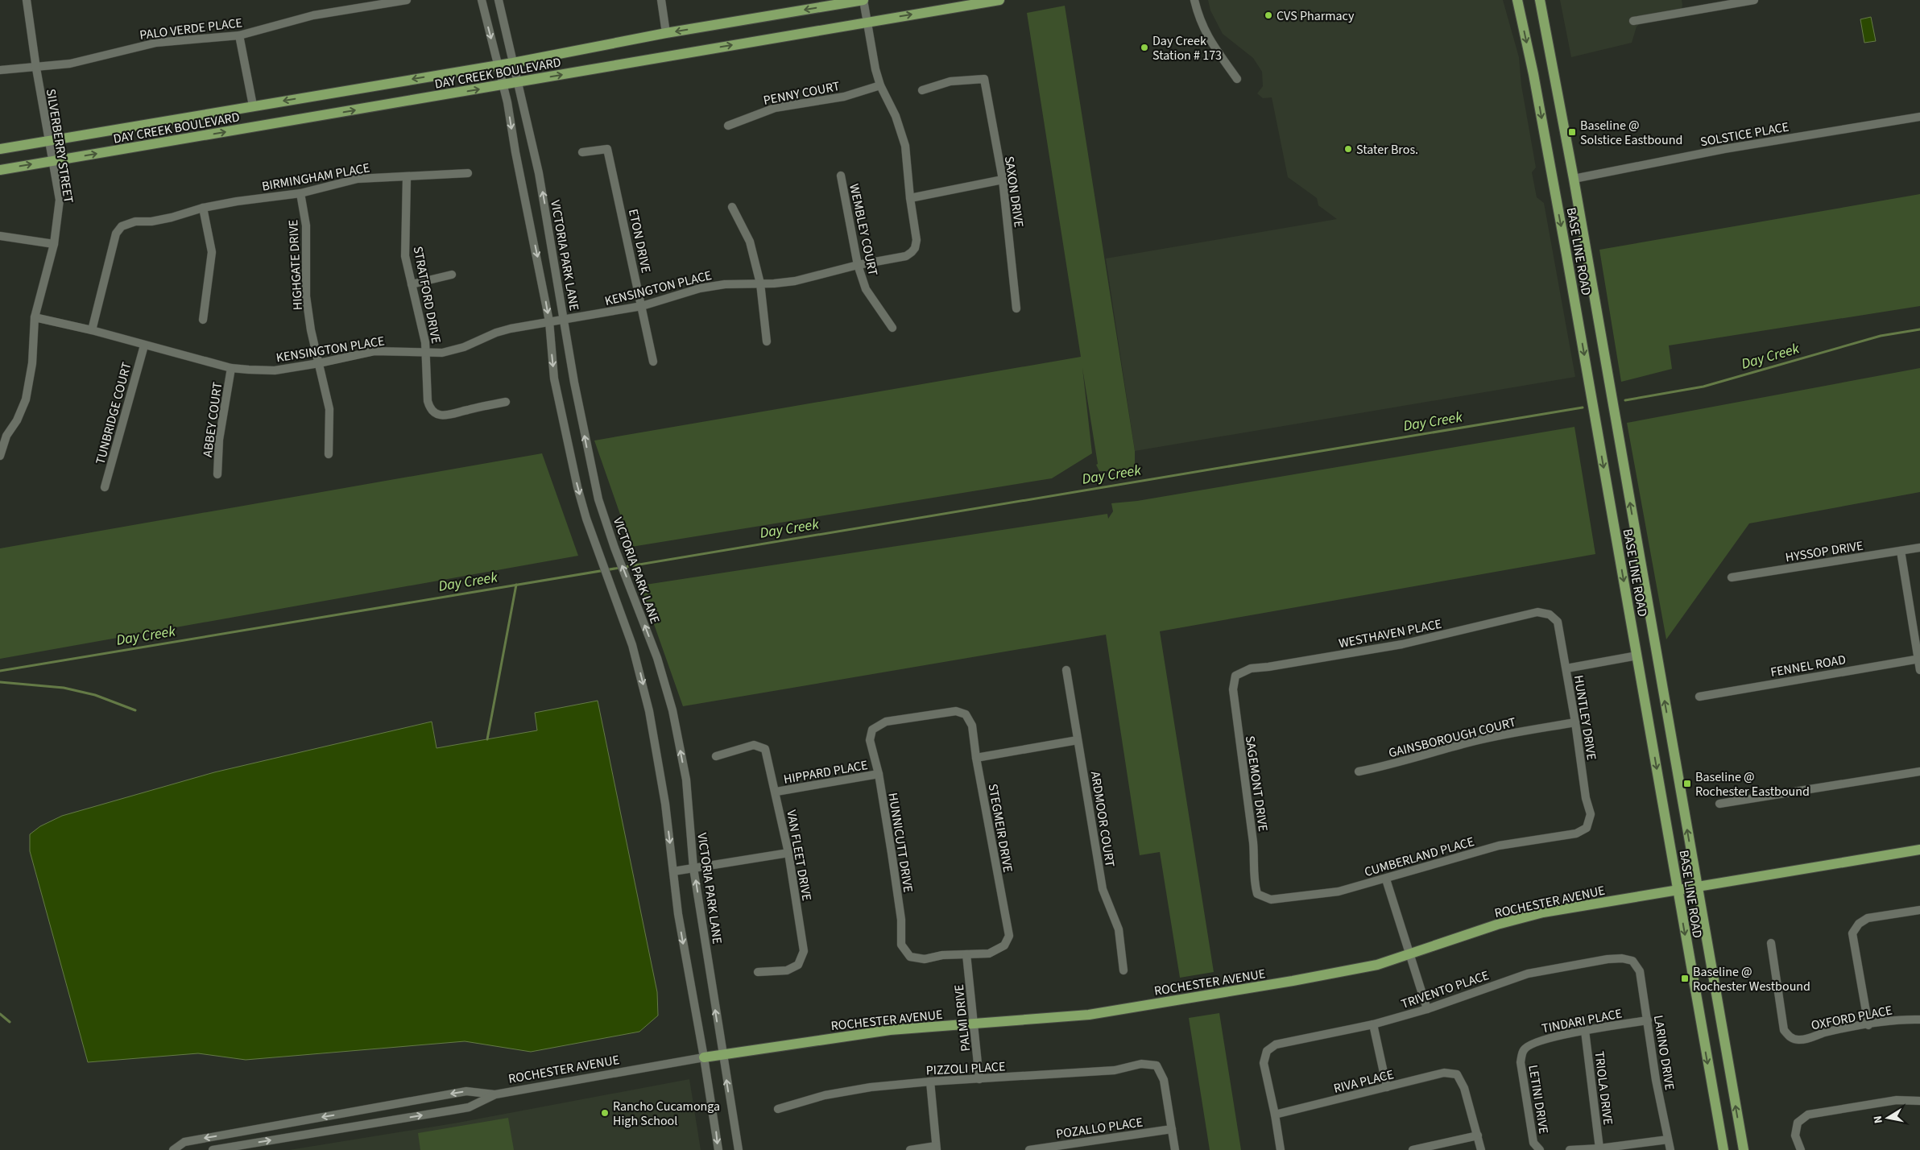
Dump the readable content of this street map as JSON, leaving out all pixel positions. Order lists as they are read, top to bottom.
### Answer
{
  "streets": {
    "main road": ["DAY CREEK BOULEVARD", "BASE LINE ROAD", "ROCHESTER AVENUE"],
    "street": [
      "PALO VERDE PLACE",
      "PENNY COURT",
      "SOLSTICE PLACE",
      "SILVERBERRY STREET",
      "BIRMINGHAM PLACE",
      "SAXON DRIVE",
      "WEMBLEY COURT",
      "ETON DRIVE",
      "VICTORIA PARK LANE",
      "HIGHGATE DRIVE",
      "KENSINGTON PLACE",
      "STRATFORD DRIVE",
      "TUNBRIDGE COURT",
      "ABBEY COURT",
      "HYSSOP DRIVE",
      "WESTHAVEN PLACE",
      "FENNEL ROAD",
      "HUNTLEY DRIVE",
      "GAINSBOROUGH COURT",
      "HIPPARD PLACE",
      "SAGEMONT DRIVE",
      "ARDMOOR COURT",
      "STEGMEIR DRIVE",
      "HUNNICUTT DRIVE",
      "VAN FLEET DRIVE",
      "CUMBERLAND PLACE",
      "TRIVENTO PLACE",
      "OXFORD PLACE",
      "PALMI DRIVE",
      "TINDARI PLACE",
      "LARINO DRIVE",
      "PIZZOLI PLACE",
      "RIVA PLACE",
      "TRIOLA DRIVE",
      "LETINI DRIVE",
      "POZALLO PLACE"
    ]
  },
  "crossings": [
    ["PALO VERDE PLACE", "SILVERBERRY STREET"],
    ["DAY CREEK BOULEVARD", "SILVERBERRY STREET"],
    ["DAY CREEK BOULEVARD", "VICTORIA PARK LANE"],
    ["SOLSTICE PLACE", "BASE LINE ROAD"],
    ["SILVERBERRY STREET", "KENSINGTON PLACE"],
    ["BIRMINGHAM PLACE", "HIGHGATE DRIVE"],
    ["BIRMINGHAM PLACE", "KENSINGTON PLACE"],
    ["BIRMINGHAM PLACE", "STRATFORD DRIVE"],
    ["WEMBLEY COURT", "KENSINGTON PLACE"],
    ["ETON DRIVE", "KENSINGTON PLACE"],
    ["BASE LINE ROAD", "ROCHESTER AVENUE"],
    ["VICTORIA PARK LANE", "KENSINGTON PLACE"],
    ["VICTORIA PARK LANE", "ROCHESTER AVENUE"],
    ["HIGHGATE DRIVE", "KENSINGTON PLACE"],
    ["KENSINGTON PLACE", "STRATFORD DRIVE"],
    ["KENSINGTON PLACE", "TUNBRIDGE COURT"],
    ["KENSINGTON PLACE", "ABBEY COURT"],
    ["WESTHAVEN PLACE", "HUNTLEY DRIVE"],
    ["WESTHAVEN PLACE", "SAGEMONT DRIVE"],
    ["HUNTLEY DRIVE", "GAINSBOROUGH COURT"],
    ["HUNTLEY DRIVE", "CUMBERLAND PLACE"],
    ["HIPPARD PLACE", "HUNNICUTT DRIVE"],
    ["HIPPARD PLACE", "VAN FLEET DRIVE"],
    ["SAGEMONT DRIVE", "CUMBERLAND PLACE"],
    ["STEGMEIR DRIVE", "HUNNICUTT DRIVE"],
    ["STEGMEIR DRIVE", "PALMI DRIVE"],
    ["HUNNICUTT DRIVE", "PALMI DRIVE"],
    ["ROCHESTER AVENUE", "PALMI DRIVE"],
    ["TRIVENTO PLACE", "LARINO DRIVE"],
    ["TRIVENTO PLACE", "RIVA PLACE"],
    ["PALMI DRIVE", "PIZZOLI PLACE"],
    ["TINDARI PLACE", "LARINO DRIVE"],
    ["TINDARI PLACE", "TRIOLA DRIVE"],
    ["TINDARI PLACE", "LETINI DRIVE"],
    ["PIZZOLI PLACE", "POZALLO PLACE"]
  ],
  "water": ["Day Creek"],
  "places": {
    "other": [
      "CVS Pharmacy",
      "Day Creek Station # 173",
      "Stater Bros.",
      "Rancho Cucamonga High School"
    ],
    "transit": ["Baseline @ Solstice Eastbound", "Baseline @ Rochester Eastbound", "Baseline @ Rochester Westbound"]
  },
  "north": "left"
}
